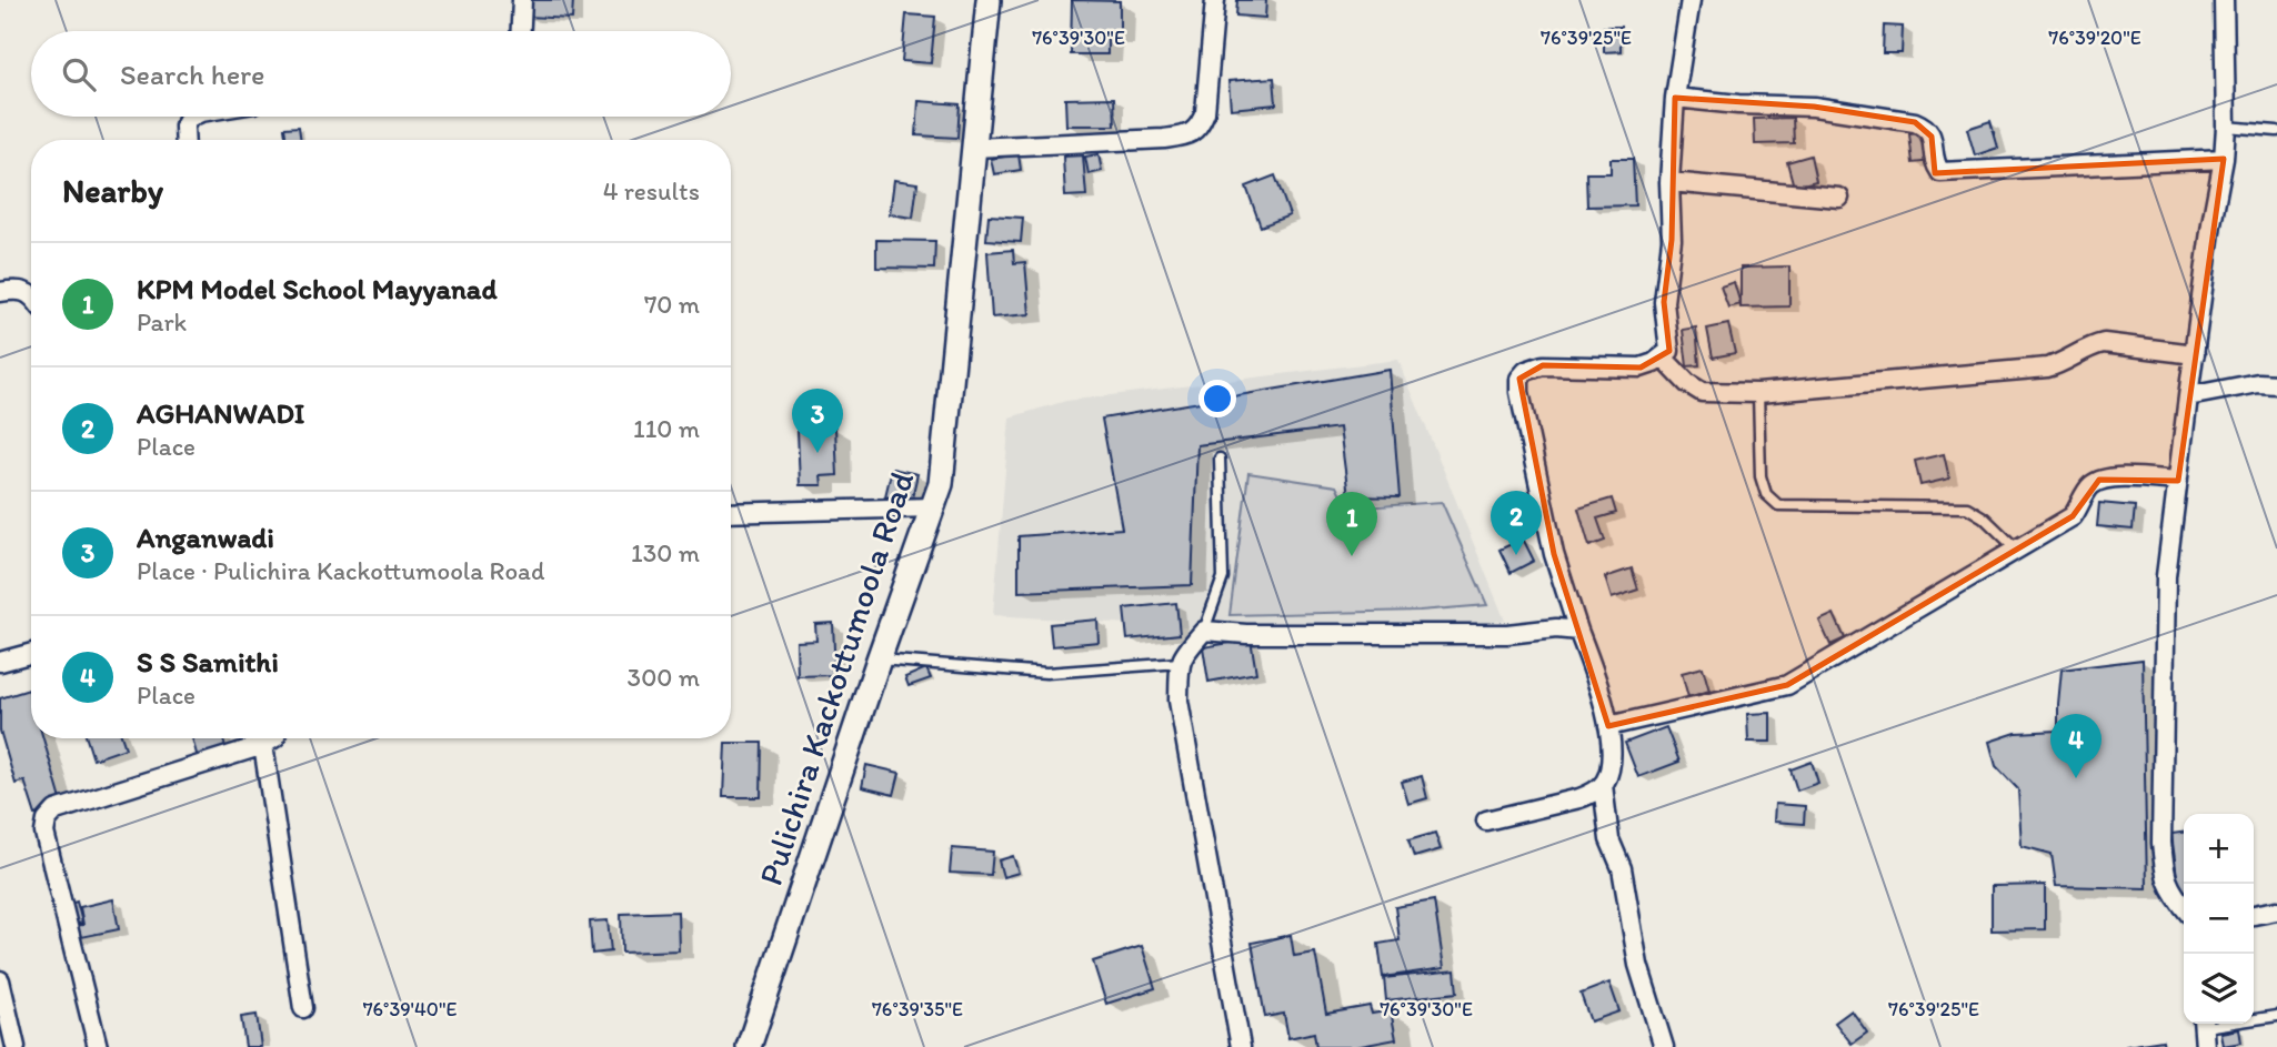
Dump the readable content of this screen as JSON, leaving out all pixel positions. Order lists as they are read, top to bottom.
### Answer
{
  "streets": {
    "main road": ["Pulichira Kackottumoola Road"]
  },
  "page": {
    "search": "Search here",
    "heading": ["Nearby", "4 results"],
    "list": [
      {
        "mark": "1",
        "name": "KPM Model School Mayyanad",
        "note": "Park",
        "value": "70 m"
      },
      {
        "mark": "2",
        "name": "AGHANWADI",
        "note": "Place",
        "value": "110 m"
      },
      {
        "mark": "3",
        "name": "Anganwadi",
        "note": "Place · Pulichira Kackottumoola Road",
        "value": "130 m"
      },
      {
        "mark": "4",
        "name": "S S Samithi",
        "note": "Place",
        "value": "300 m"
      }
    ],
    "pins": [
      "3",
      "2",
      "1",
      "4"
    ],
    "map_buttons": ["+", "−"]
  },
  "coordinates": [
    "76°39'20\"E",
    "76°39'30\"E",
    "76°39'25\"E",
    "76°39'40\"E",
    "76°39'35\"E"
  ]
}
